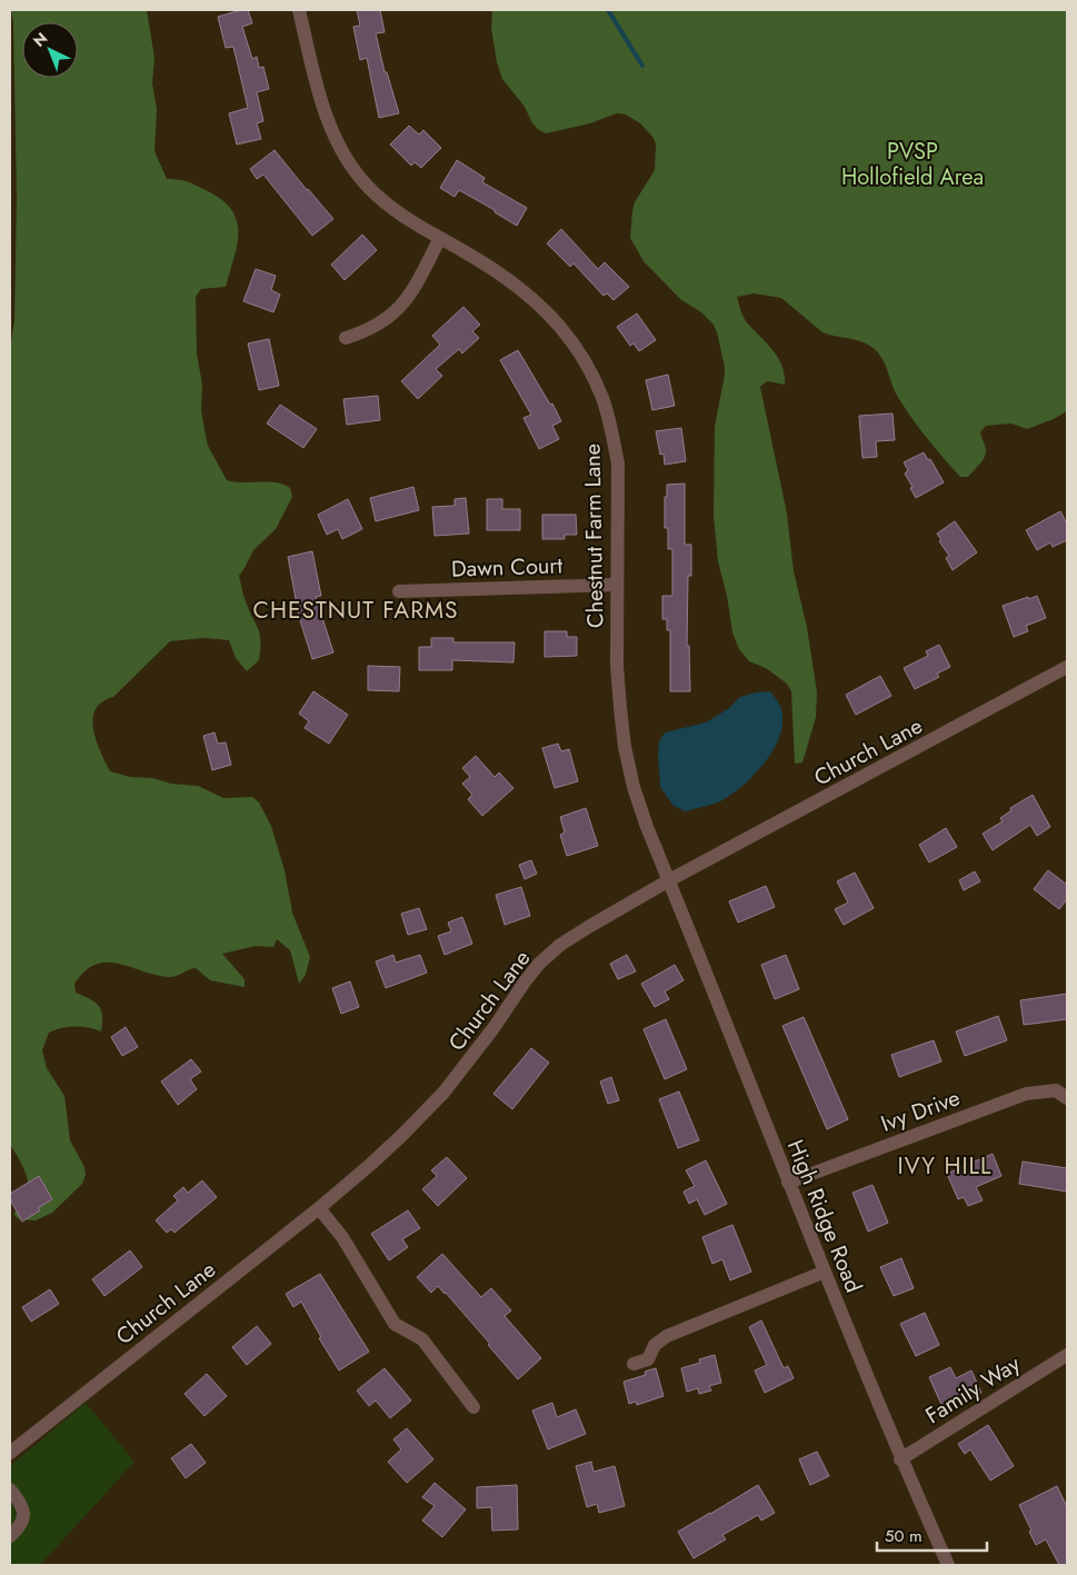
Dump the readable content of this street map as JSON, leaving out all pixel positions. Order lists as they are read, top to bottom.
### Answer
{
  "streets": {
    "street": [
      "Chestnut Farm Lane",
      "Dawn Court",
      "Church Lane",
      "Ivy Drive",
      "High Ridge Road",
      "Family Way"
    ]
  },
  "crossings": [
    ["Chestnut Farm Lane", "Dawn Court"],
    ["Chestnut Farm Lane", "Church Lane"],
    ["Chestnut Farm Lane", "High Ridge Road"],
    ["Church Lane", "High Ridge Road"],
    ["Ivy Drive", "High Ridge Road"],
    ["High Ridge Road", "Family Way"]
  ],
  "districts": ["CHESTNUT FARMS", "IVY HILL"],
  "parks": ["PVSP Hollofield Area"],
  "scale_bar": "50 m",
  "north": "top left"
}
